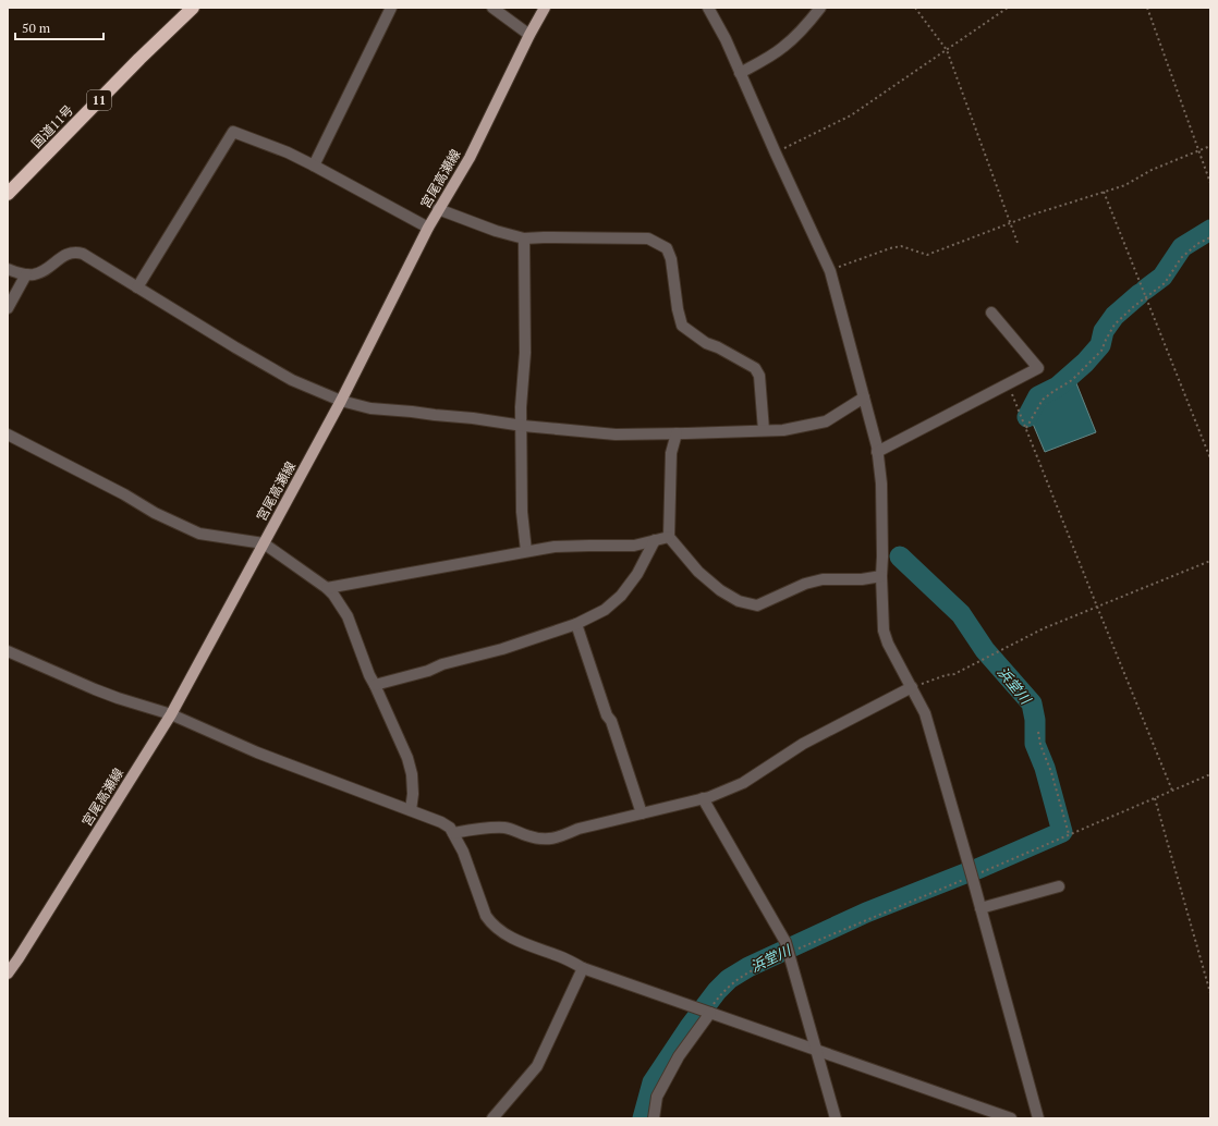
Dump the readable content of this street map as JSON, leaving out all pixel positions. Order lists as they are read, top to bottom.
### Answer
{
  "streets": {
    "highway": ["11", "国道11号"],
    "main road": ["宮尾高瀬線"]
  },
  "water": ["浜堂川"],
  "scale_bar": "50 m"
}
